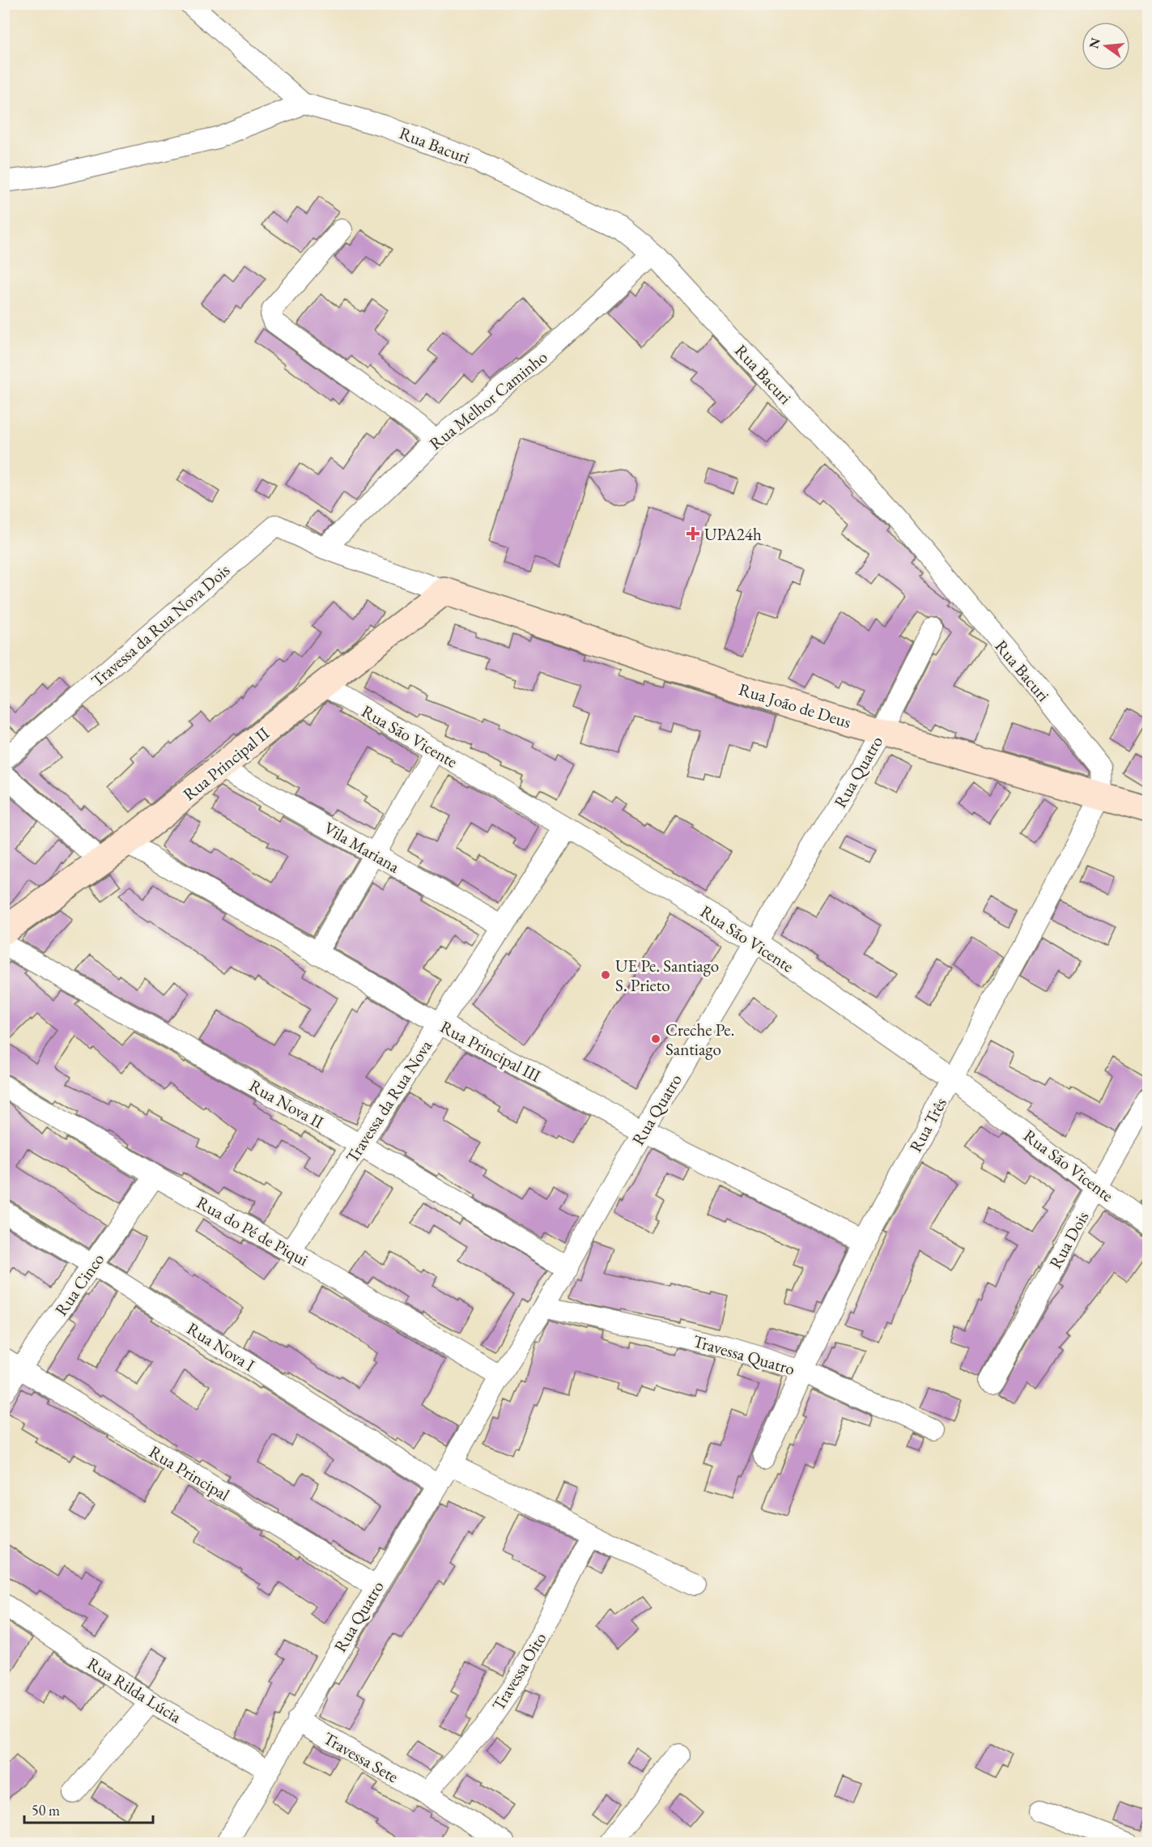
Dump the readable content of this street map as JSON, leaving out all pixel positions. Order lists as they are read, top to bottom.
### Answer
{
  "streets": {
    "street": [
      "Rua Bacuri",
      "Rua Melhor Caminho",
      "Travessa da Rua Nova Dois",
      "Rua João de Deus",
      "Rua São Vicente",
      "Rua Principal II",
      "Rua Quatro",
      "Vila Mariana",
      "Rua Principal III",
      "Travessa da Rua Nova",
      "Rua Nova II",
      "Rua Três",
      "Rua do Pé de Piqui",
      "Rua Dois",
      "Rua Cinco",
      "Rua Nova I",
      "Travessa Quatro",
      "Rua Principal",
      "Travessa Oito",
      "Rua Rilda Lúcia",
      "Travessa Sete"
    ]
  },
  "crossings": [
    ["Rua Bacuri", "Rua Melhor Caminho"],
    ["Rua Bacuri", "Rua João de Deus"],
    ["Rua Bacuri", "Rua Três"],
    ["Rua Melhor Caminho", "Travessa da Rua Nova Dois"],
    ["Rua João de Deus", "Rua Principal II"],
    ["Rua João de Deus", "Rua Quatro"],
    ["Rua João de Deus", "Rua Três"],
    ["Rua São Vicente", "Rua Principal II"],
    ["Rua São Vicente", "Rua Quatro"],
    ["Rua São Vicente", "Travessa da Rua Nova"],
    ["Rua São Vicente", "Rua Três"],
    ["Rua São Vicente", "Rua Dois"],
    ["Rua Principal II", "Vila Mariana"],
    ["Rua Principal II", "Rua Principal III"],
    ["Rua Quatro", "Rua Principal III"],
    ["Rua Quatro", "Rua Nova II"],
    ["Rua Quatro", "Rua do Pé de Piqui"],
    ["Rua Quatro", "Rua Nova I"],
    ["Rua Quatro", "Travessa Quatro"],
    ["Rua Quatro", "Rua Principal"],
    ["Rua Quatro", "Rua Rilda Lúcia"],
    ["Rua Quatro", "Travessa Sete"],
    ["Vila Mariana", "Travessa da Rua Nova"],
    ["Rua Principal III", "Travessa da Rua Nova"],
    ["Rua Principal III", "Rua Três"],
    ["Travessa da Rua Nova", "Rua Nova II"],
    ["Travessa da Rua Nova", "Rua do Pé de Piqui"],
    ["Rua Três", "Travessa Quatro"],
    ["Rua do Pé de Piqui", "Rua Cinco"],
    ["Rua Cinco", "Rua Nova I"],
    ["Rua Cinco", "Rua Principal"],
    ["Travessa Oito", "Travessa Sete"]
  ],
  "places": {
    "health": ["UPA24h"],
    "other": ["UE Pe. Santiago S. Prieto", "Creche Pe. Santiago"]
  },
  "scale_bar": "50 m",
  "north": "left"
}
